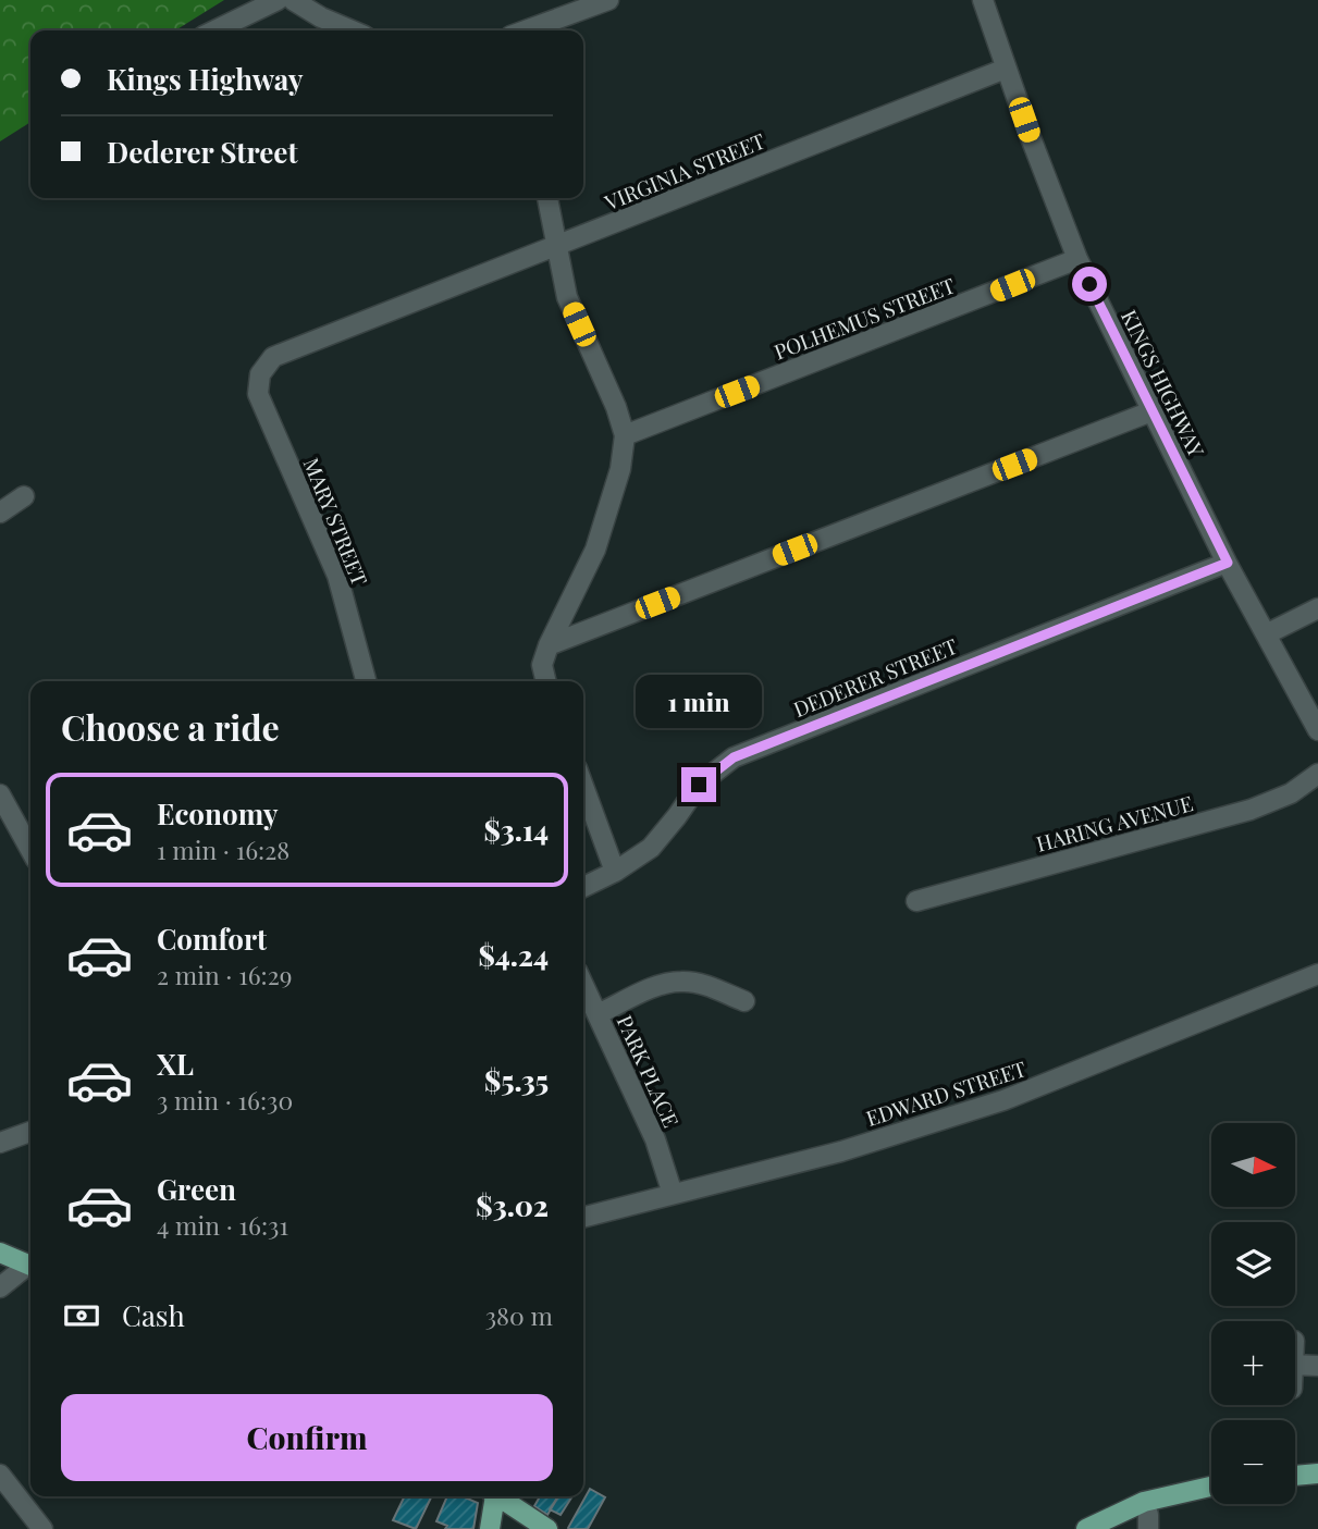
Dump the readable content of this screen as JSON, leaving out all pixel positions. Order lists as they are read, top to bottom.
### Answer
{
  "streets": {
    "street": [
      "VIRGINIA STREET",
      "POLHEMUS STREET",
      "KINGS HIGHWAY",
      "MARY STREET",
      "DEDERER STREET",
      "HARING AVENUE",
      "PARK PLACE",
      "EDWARD STREET"
    ]
  },
  "crossings": [
    ["VIRGINIA STREET", "KINGS HIGHWAY"],
    ["VIRGINIA STREET", "MARY STREET"],
    ["POLHEMUS STREET", "KINGS HIGHWAY"],
    ["KINGS HIGHWAY", "DEDERER STREET"],
    ["PARK PLACE", "EDWARD STREET"]
  ],
  "north": "right",
  "page": {
    "banner": ["Kings Highway", "Dederer Street"],
    "bubble": "1 min",
    "heading": "Choose a ride",
    "list": [
      {
        "name": "Economy",
        "note": "1 min · 16:28",
        "value": "$3.14"
      },
      {
        "name": "Comfort",
        "note": "2 min · 16:29",
        "value": "$4.24"
      },
      {
        "name": "XL",
        "note": "3 min · 16:30",
        "value": "$5.35"
      },
      {
        "name": "Green",
        "note": "4 min · 16:31",
        "value": "$3.02"
      }
    ],
    "map_buttons": ["+", "−"],
    "pay": ["Cash", "380 m"],
    "buttons": "Confirm"
  }
}
